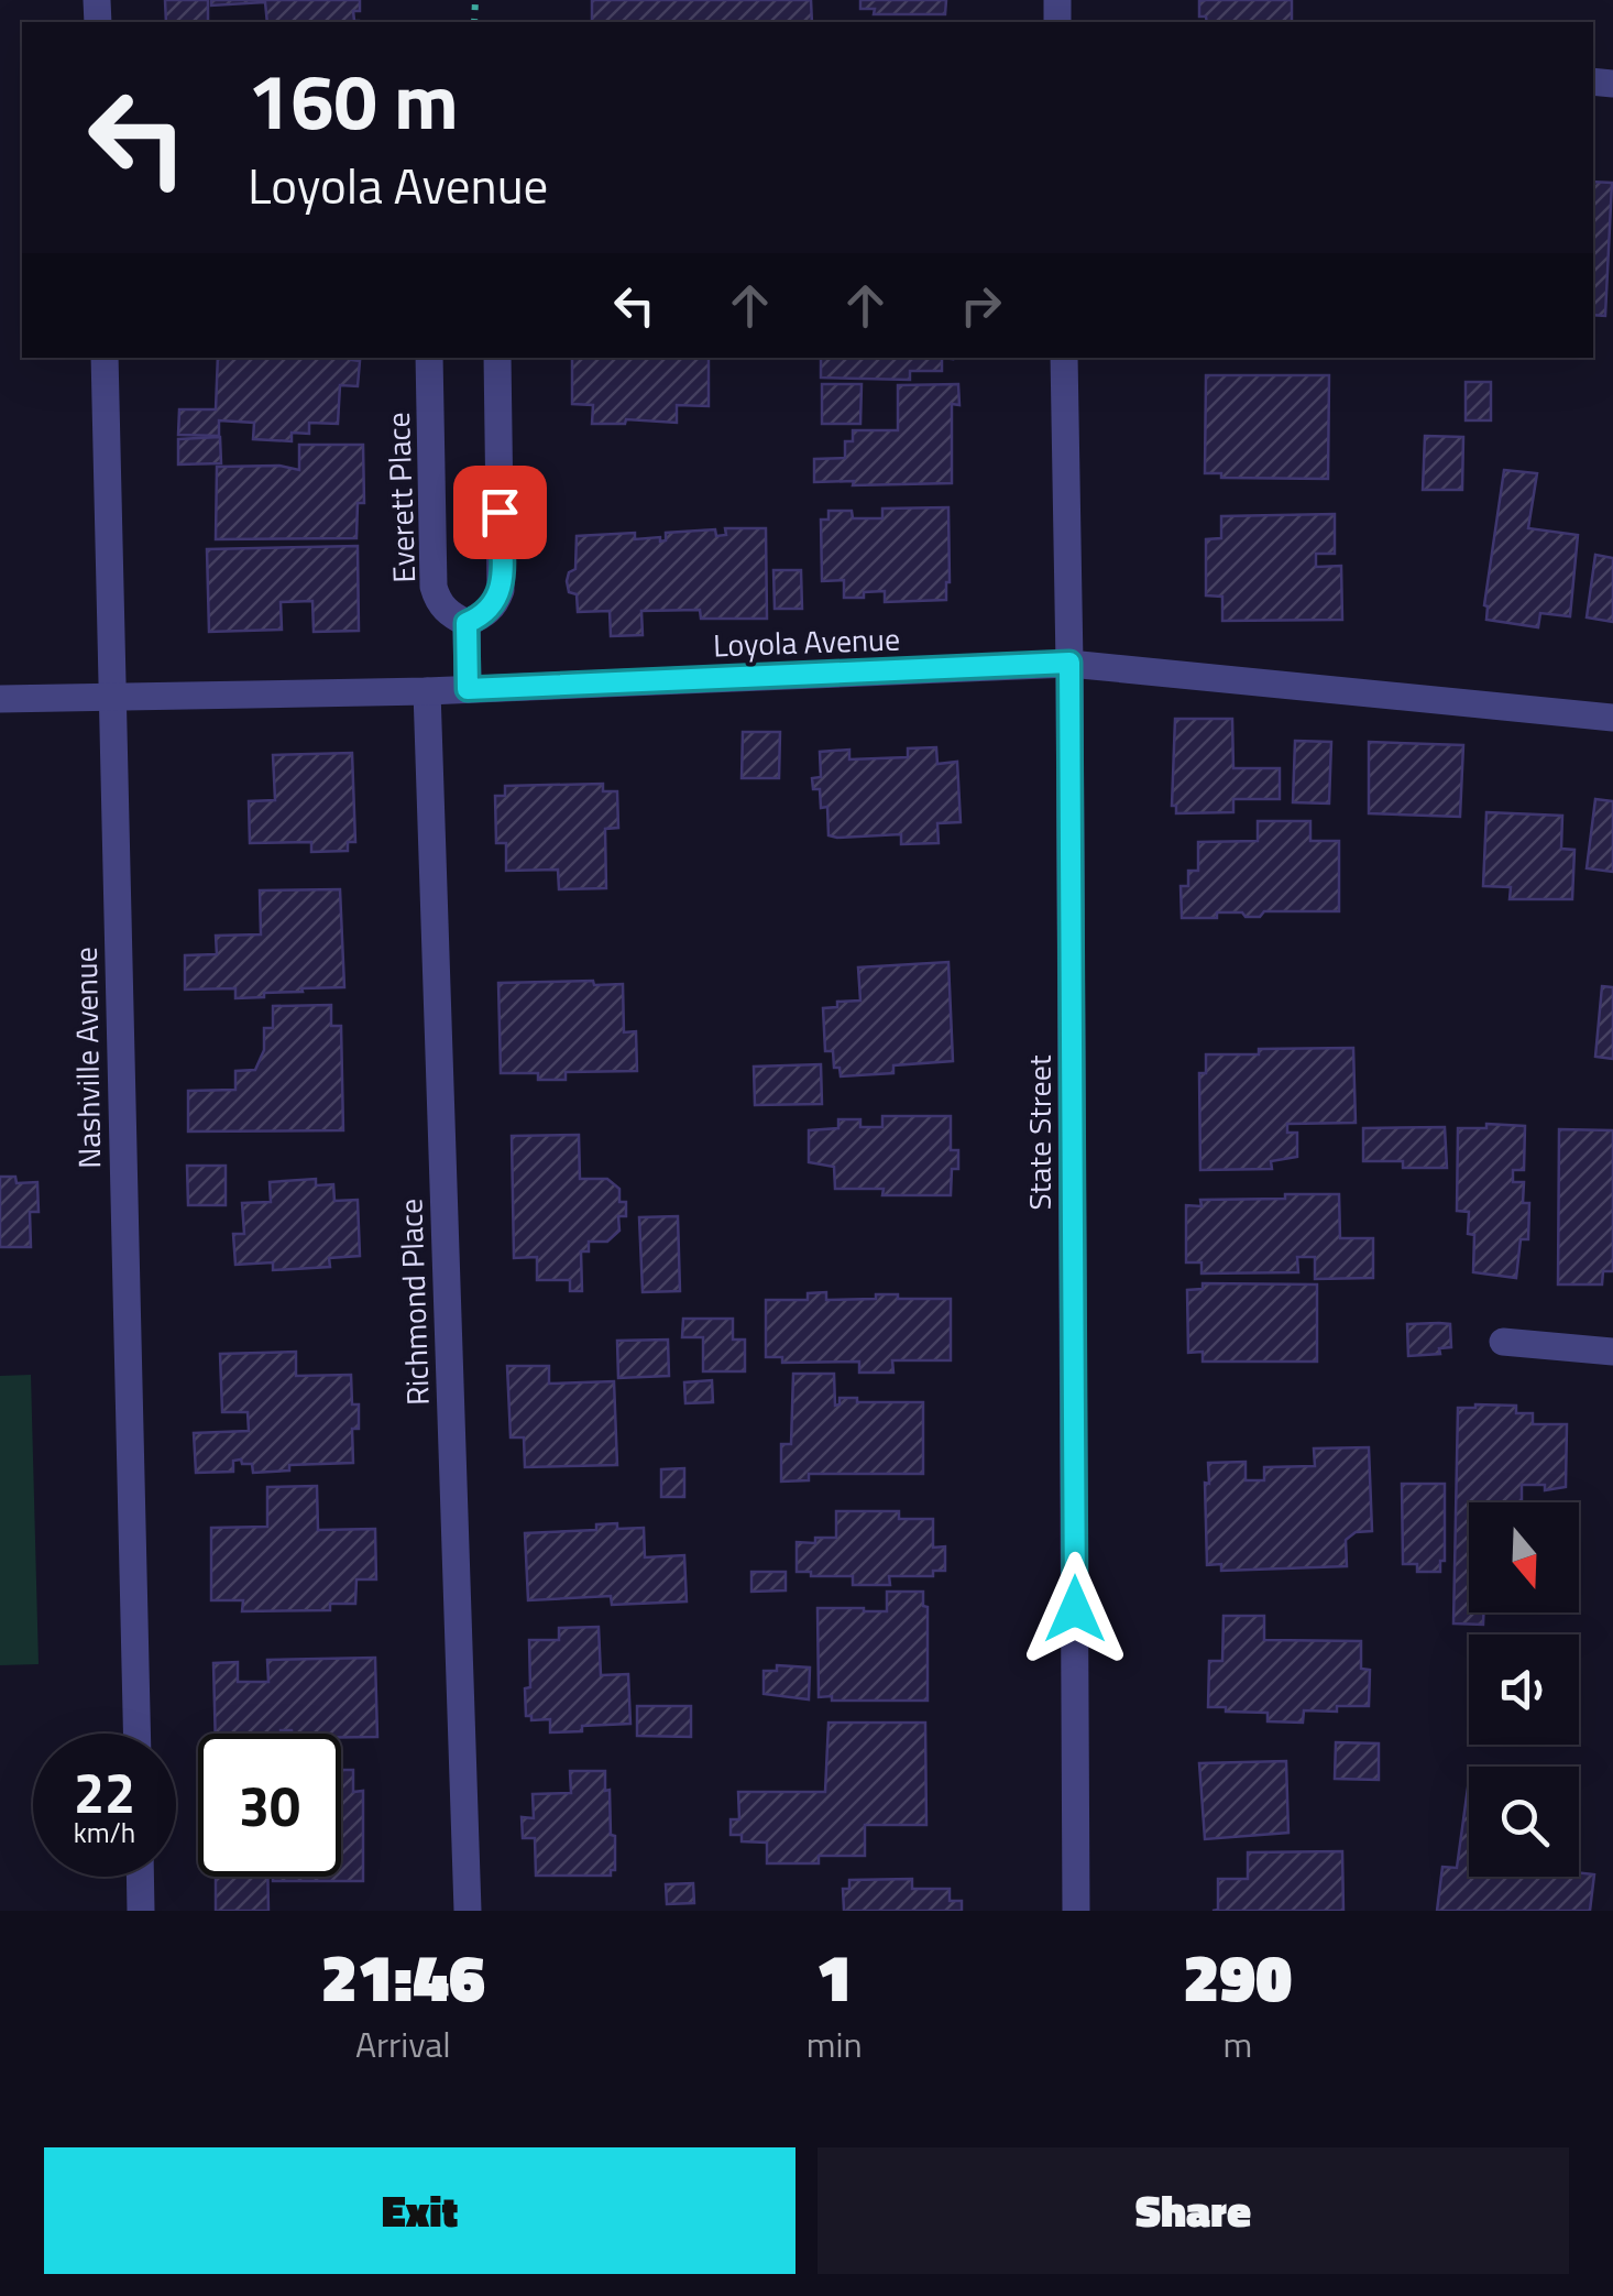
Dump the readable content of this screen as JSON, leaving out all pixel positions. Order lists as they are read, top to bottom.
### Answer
{
  "streets": {
    "street": [
      "Everett Place",
      "Loyola Avenue",
      "Nashville Avenue",
      "State Street",
      "Richmond Place"
    ]
  },
  "crossings": [
    ["Loyola Avenue", "Nashville Avenue"],
    ["Loyola Avenue", "State Street"],
    ["Loyola Avenue", "Richmond Place"]
  ],
  "north": "bottom",
  "page": {
    "turn": ["160 m", "Loyola Avenue"],
    "speed": "22 km/h",
    "limit": "30",
    "eta": [
      "21:46",
      "Arrival",
      "1",
      "min",
      "290",
      "m"
    ],
    "buttons": ["Exit", "Share"]
  }
}
